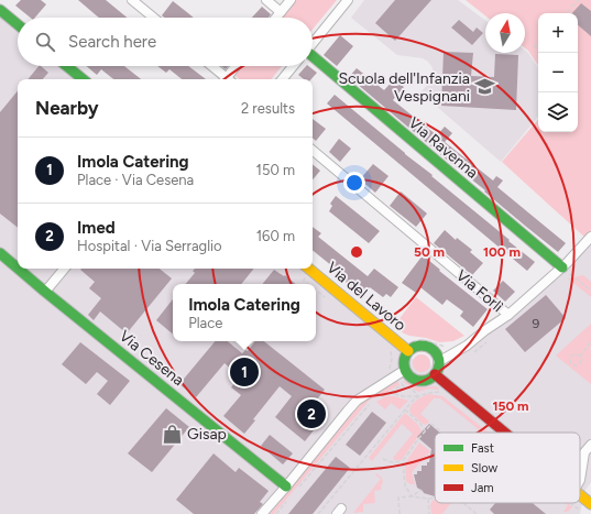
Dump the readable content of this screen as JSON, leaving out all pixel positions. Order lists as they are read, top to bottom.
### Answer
{
  "streets": {
    "street": [
      "Via Ravenna",
      "Via Forlì",
      "Via del Lavoro",
      "Via Cesena"
    ]
  },
  "places": {
    "school or university": ["Scuola dell'Infanzia Vespignani"],
    "shop": ["Gisap"]
  },
  "house_numbers": ["9"],
  "legend": ["Fast", "Slow", "Jam"],
  "north": "top",
  "page": {
    "map_buttons": ["+", "−"],
    "search": "Search here",
    "heading": ["Nearby", "2 results"],
    "list": [
      {
        "mark": "1",
        "name": "Imola Catering",
        "note": "Place · Via Cesena",
        "value": "150 m"
      },
      {
        "mark": "2",
        "name": "Imed",
        "note": "Hospital · Via Serraglio",
        "value": "160 m"
      }
    ],
    "popup": ["Imola Catering", "Place"],
    "pins": ["1", "2"]
  },
  "rings": ["50 m", "100 m", "150 m"]
}
